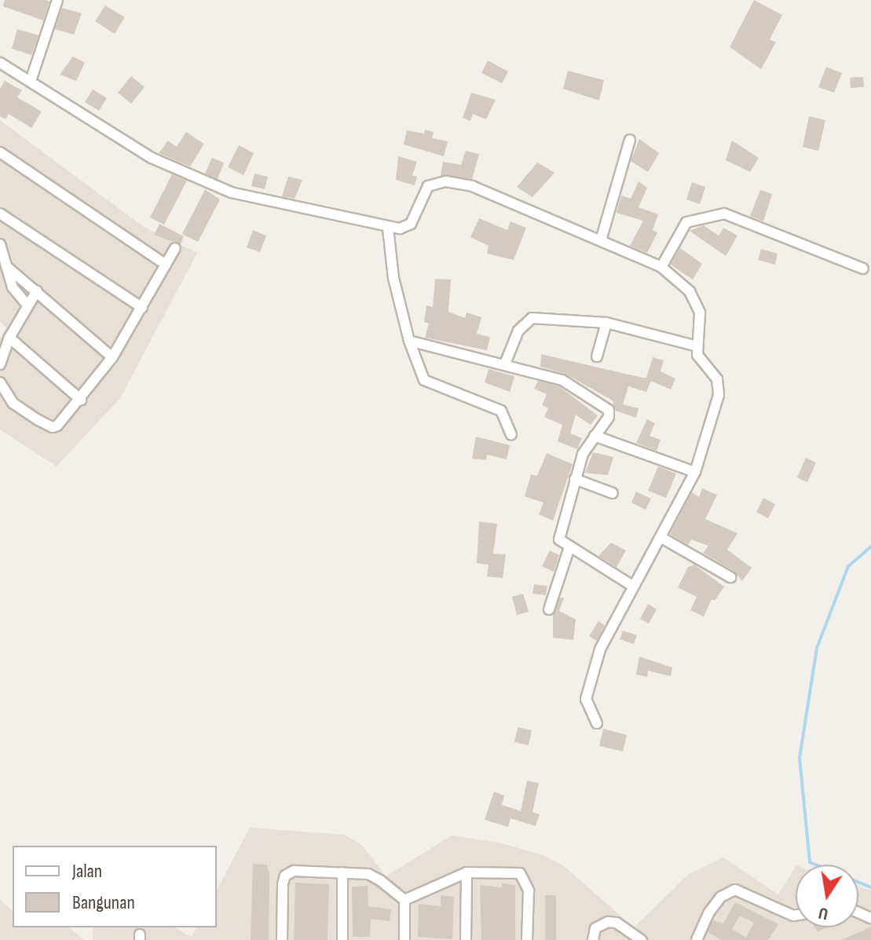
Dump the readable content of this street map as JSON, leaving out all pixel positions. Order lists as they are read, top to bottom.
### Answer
{
  "legend": ["Jalan", "Bangunan"],
  "north": "bottom"
}
